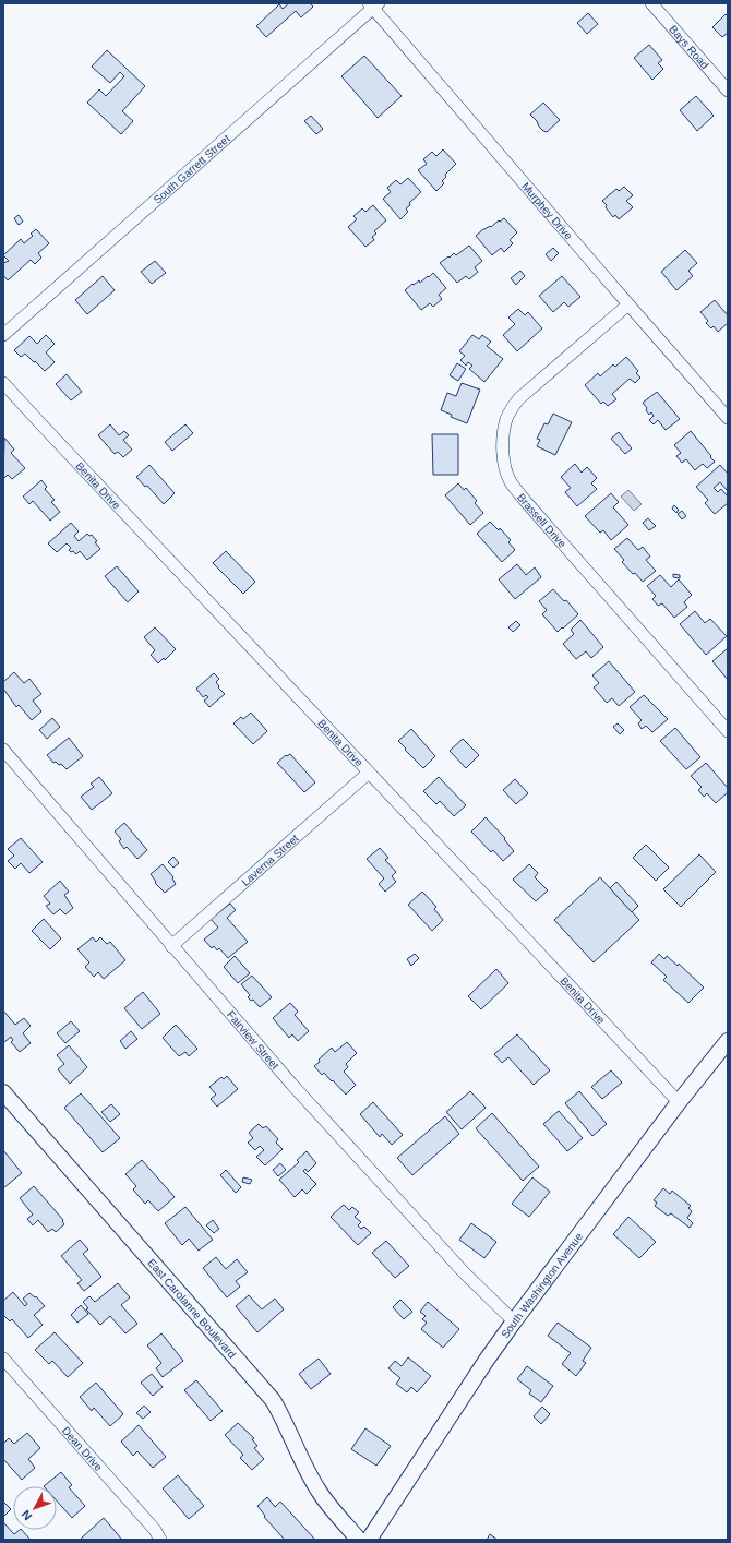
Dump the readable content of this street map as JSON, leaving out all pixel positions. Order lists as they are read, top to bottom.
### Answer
{
  "streets": {
    "street": [
      "Bays Road",
      "South Garrett Street",
      "Murphey Drive",
      "Benita Drive",
      "Brassell Drive",
      "Laverna Street",
      "Fairview Street",
      "South Washington Avenue",
      "East Carolanne Boulevard",
      "Dean Drive"
    ]
  },
  "crossings": [
    ["South Garrett Street", "Murphey Drive"],
    ["Murphey Drive", "Brassell Drive"],
    ["Benita Drive", "Laverna Street"],
    ["Benita Drive", "South Washington Avenue"],
    ["Laverna Street", "Fairview Street"],
    ["Fairview Street", "South Washington Avenue"]
  ],
  "north": "bottom left"
}
